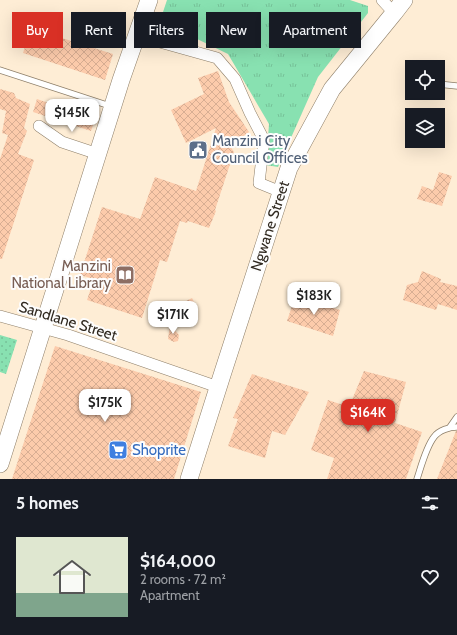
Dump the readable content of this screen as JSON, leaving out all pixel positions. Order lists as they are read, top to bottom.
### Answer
{
  "streets": {
    "main road": ["Ngwane Street"],
    "street": ["Sandlane Street"]
  },
  "crossings": [
    ["Ngwane Street", "Sandlane Street"]
  ],
  "places": {
    "public building": ["Manzini City Council Offices"],
    "library": ["Manzini National Library"],
    "supermarket": ["Shoprite"]
  },
  "page": {
    "chip": [
      "Buy",
      "Rent",
      "Filters",
      "New",
      "Apartment"
    ],
    "price": [
      "$145K",
      "$183K",
      "$171K",
      "$175K",
      "$164K"
    ],
    "heading": "5 homes",
    "list": [
      {
        "name": "$164,000",
        "note": "2 rooms · 72 m² · Apartment"
      }
    ]
  }
}
